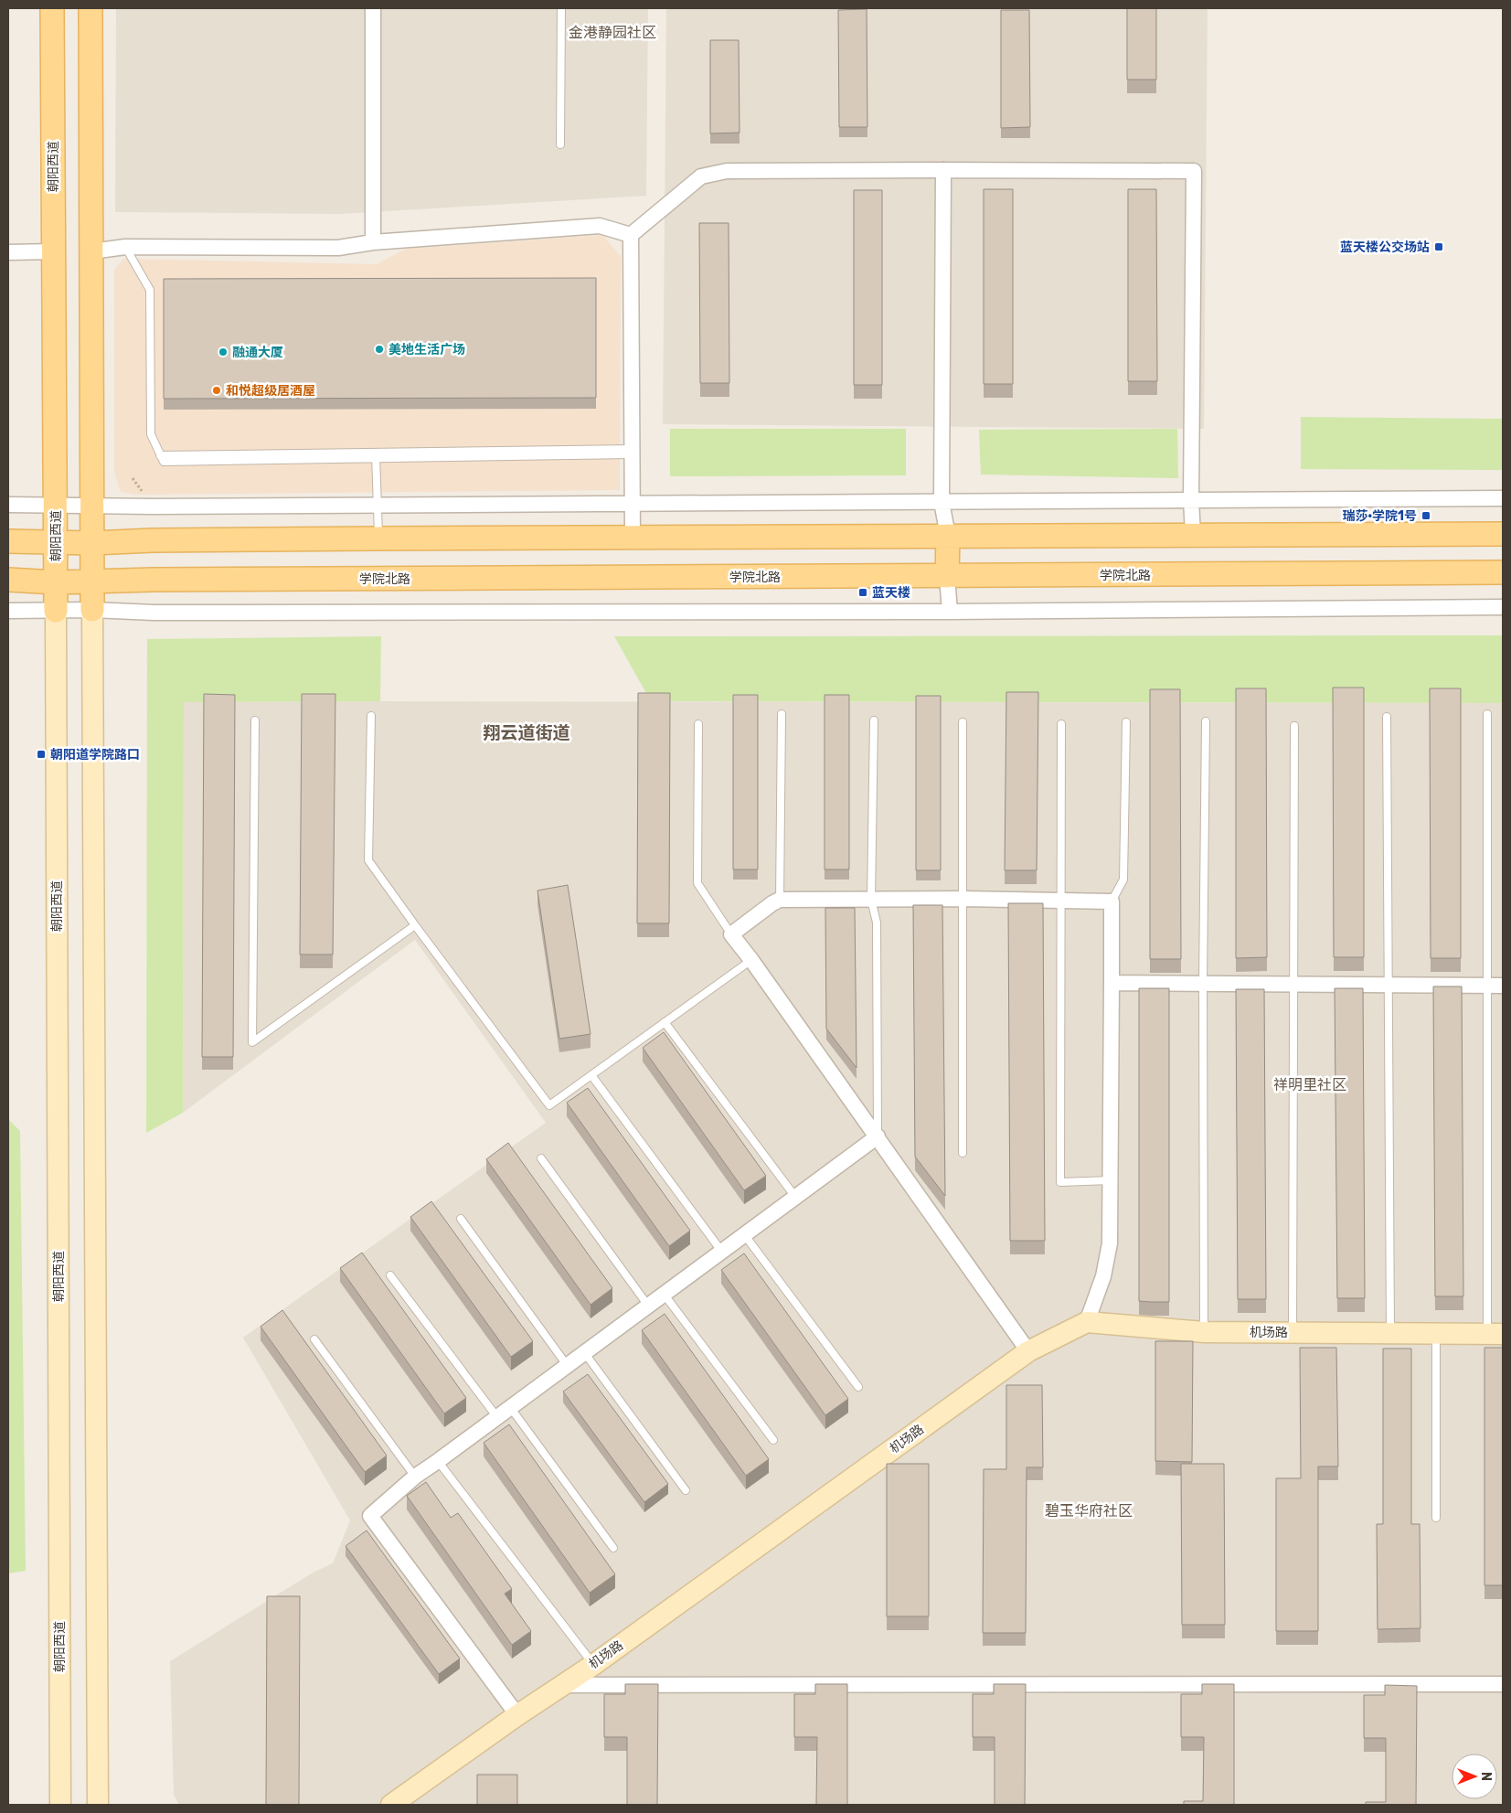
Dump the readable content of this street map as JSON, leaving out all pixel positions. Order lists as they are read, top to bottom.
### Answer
{
  "streets": {
    "main road": ["朝阳西道", "学院北路", "机场路"]
  },
  "crossings": [
    ["朝阳西道", "学院北路"]
  ],
  "districts": [
    "金港静园社区",
    "翔云道街道",
    "祥明里社区",
    "碧玉华府社区"
  ],
  "places": {
    "transit": [
      "蓝天楼公交场站",
      "瑞莎·学院1号",
      "蓝天楼",
      "朝阳道学院路口"
    ],
    "other": ["美地生活广场", "融通大厦", "和悦超级居酒屋"]
  },
  "north": "right"
}
